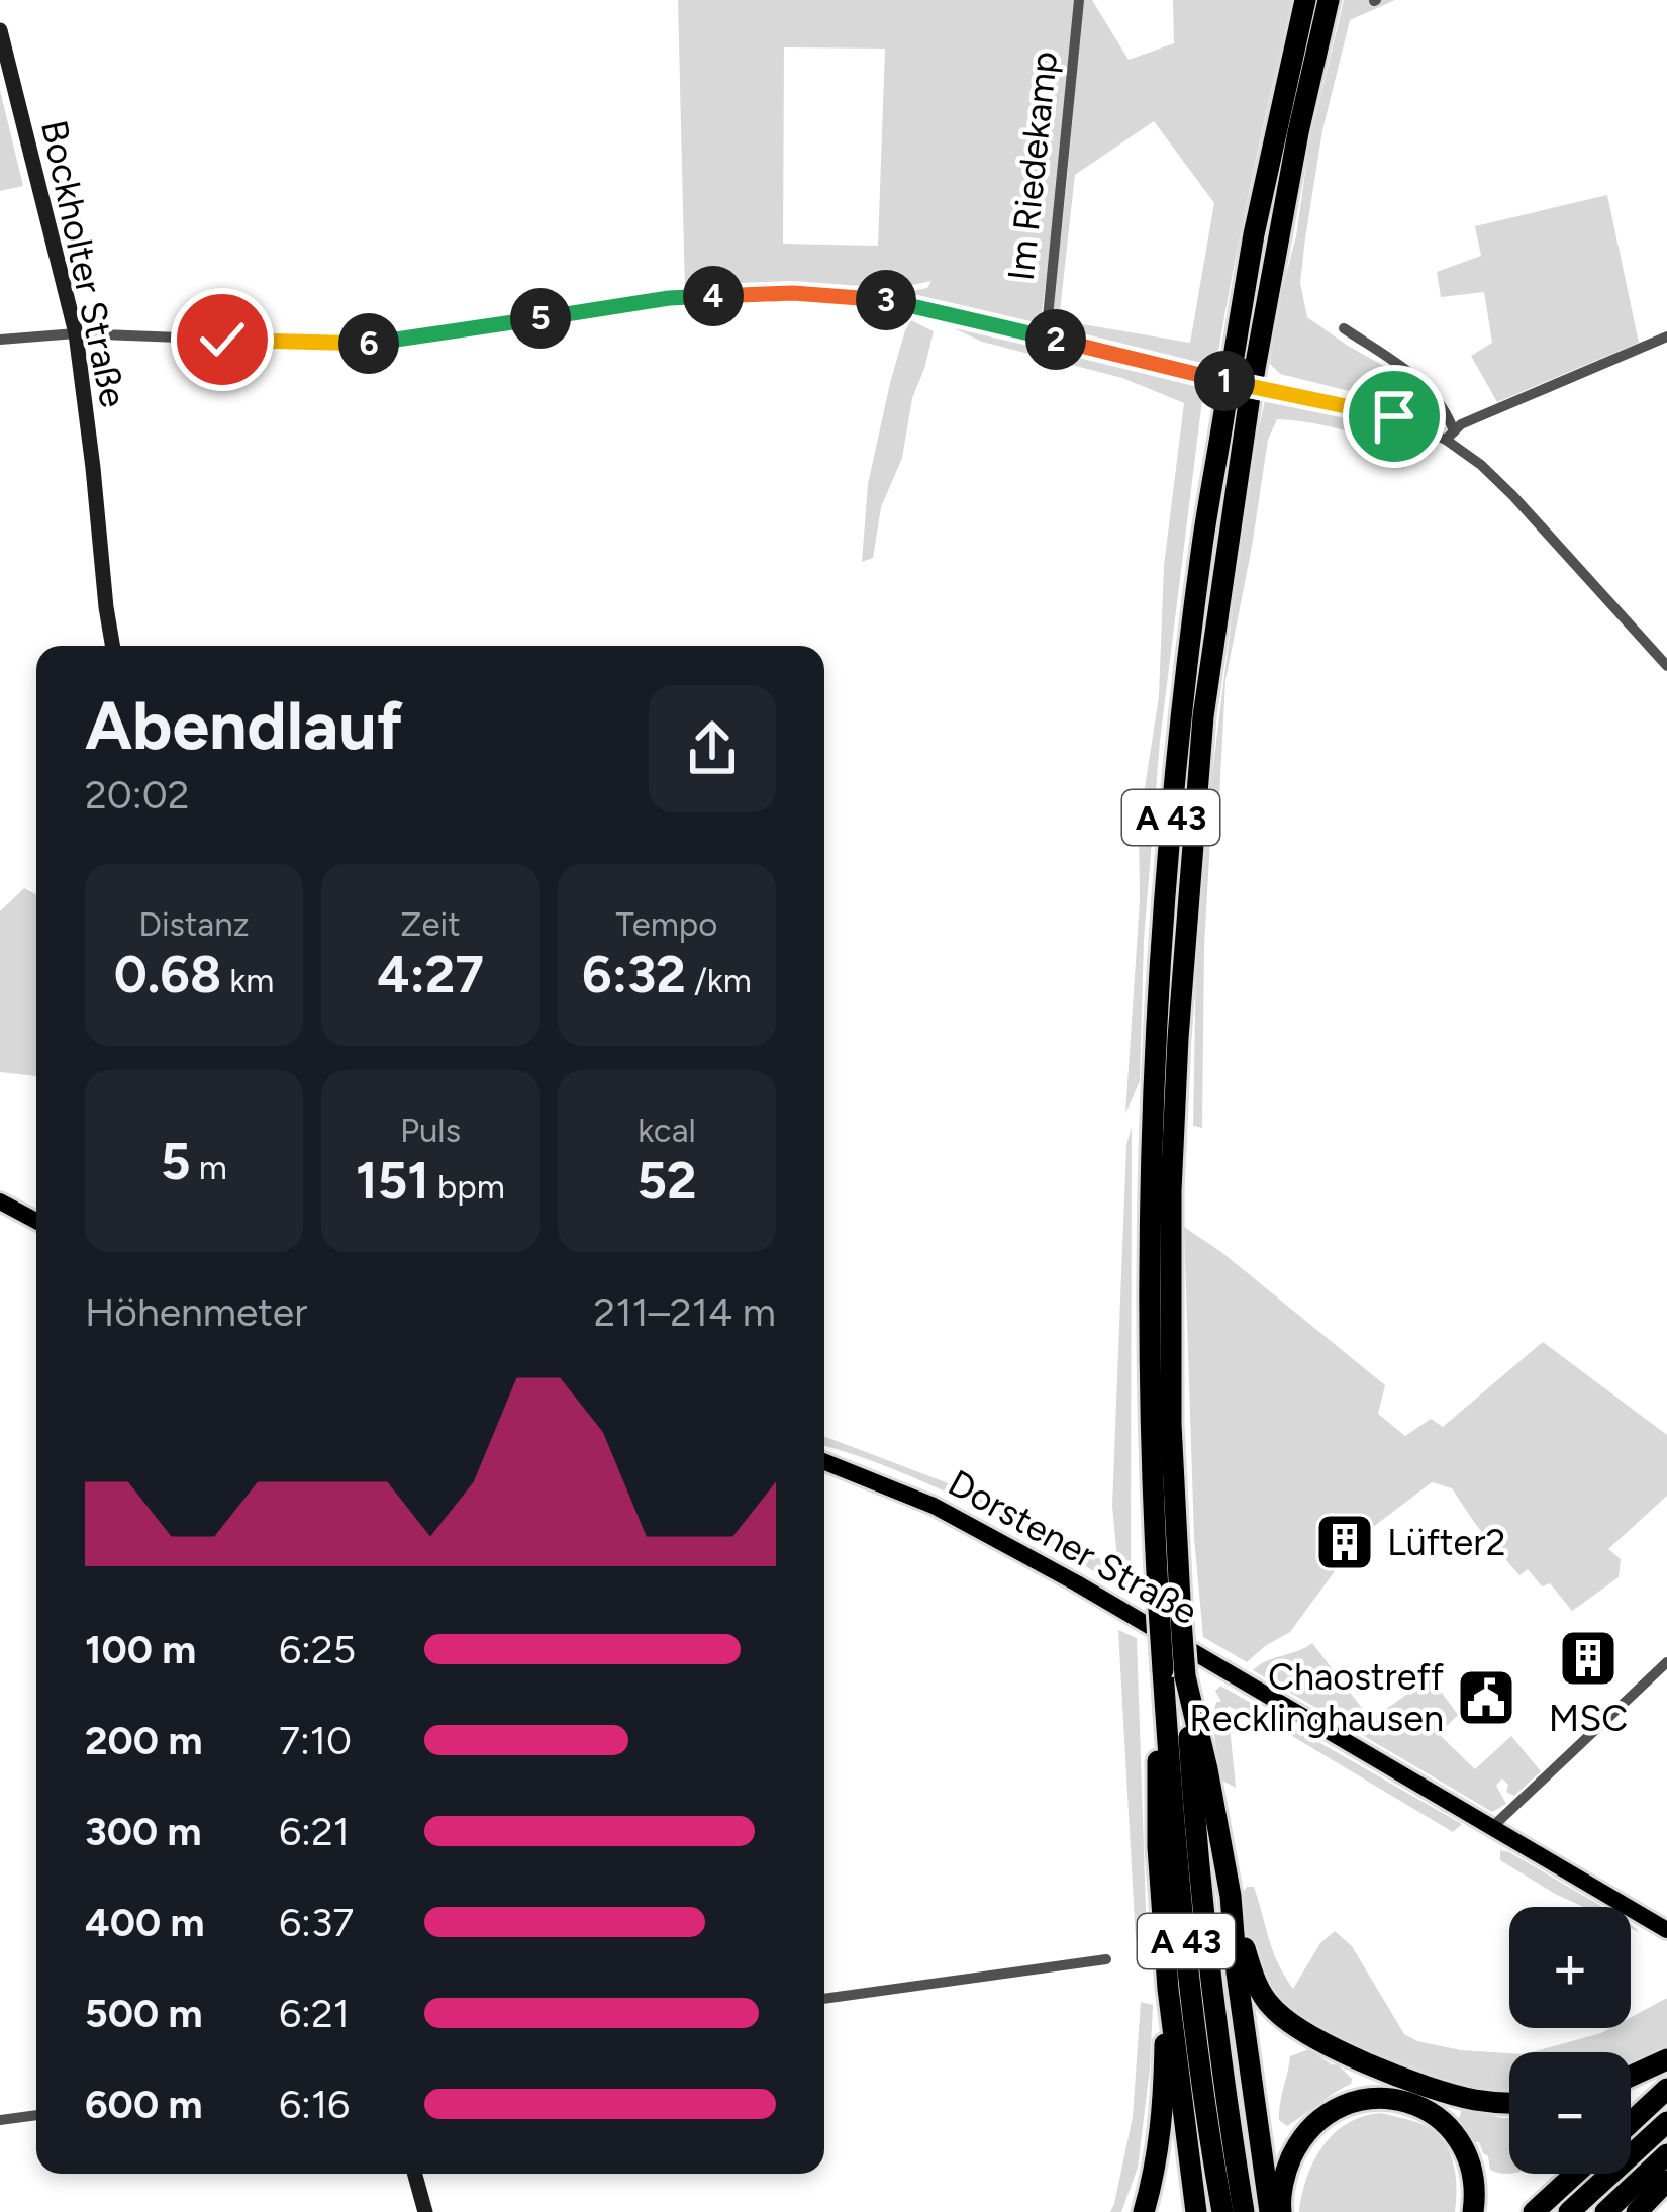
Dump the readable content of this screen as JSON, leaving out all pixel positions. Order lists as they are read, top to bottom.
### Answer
{
  "streets": {
    "highway": ["A 43"],
    "main road": ["Dorstener Straße"],
    "street": ["Im Riedekamp", "Bockholter Straße"]
  },
  "places": {
    "building": ["Lüfter2", "MSC"],
    "public building": ["Chaostreff Recklinghausen"]
  },
  "page": {
    "pins": [
      "4",
      "3",
      "5",
      "2",
      "6",
      "1"
    ],
    "heading": ["Abendlauf", "20:02"],
    "stats": [
      ["Distanz", "0.68 km"],
      ["Zeit", "4:27"],
      ["Tempo", "6:32 /km"],
      ["5 m"],
      ["Puls", "151 bpm"],
      ["kcal", "52"]
    ],
    "chart": ["Höhenmeter", "211–214 m"],
    "list": [
      {
        "name": "100 m",
        "note": "6:25"
      },
      {
        "name": "200 m",
        "note": "7:10"
      },
      {
        "name": "300 m",
        "note": "6:21"
      },
      {
        "name": "400 m",
        "note": "6:37"
      },
      {
        "name": "500 m",
        "note": "6:21"
      },
      {
        "name": "600 m",
        "note": "6:16"
      }
    ],
    "map_buttons": ["+", "−"]
  }
}
